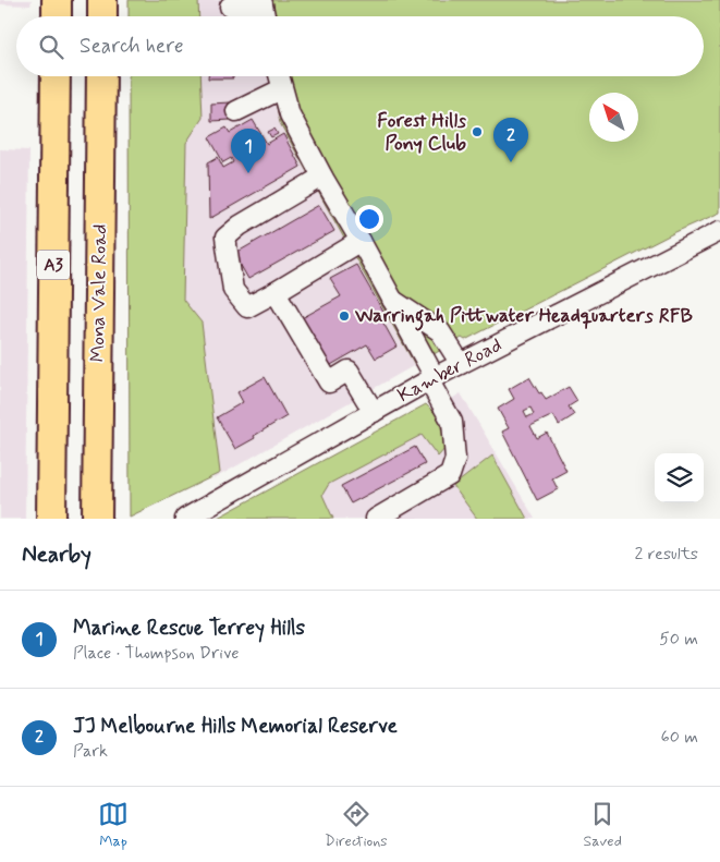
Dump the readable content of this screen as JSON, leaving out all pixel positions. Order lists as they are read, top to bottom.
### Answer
{
  "streets": {
    "highway": ["A3", "Mona Vale Road"],
    "street": ["Kamber Road"]
  },
  "places": ["Forest Hills Pony Club", "Warringah Pittwater Headquarters RFB"],
  "north": "top left",
  "page": {
    "search": "Search here",
    "pins": ["2", "1"],
    "heading": ["Nearby", "2 results"],
    "list": [
      {
        "mark": "1",
        "name": "Marine Rescue Terrey Hills",
        "note": "Place · Thompson Drive",
        "value": "50 m"
      },
      {
        "mark": "2",
        "name": "JJ Melbourne Hills Memorial Reserve",
        "note": "Park",
        "value": "60 m"
      }
    ],
    "nav": ["Map", "Directions", "Saved"]
  }
}
